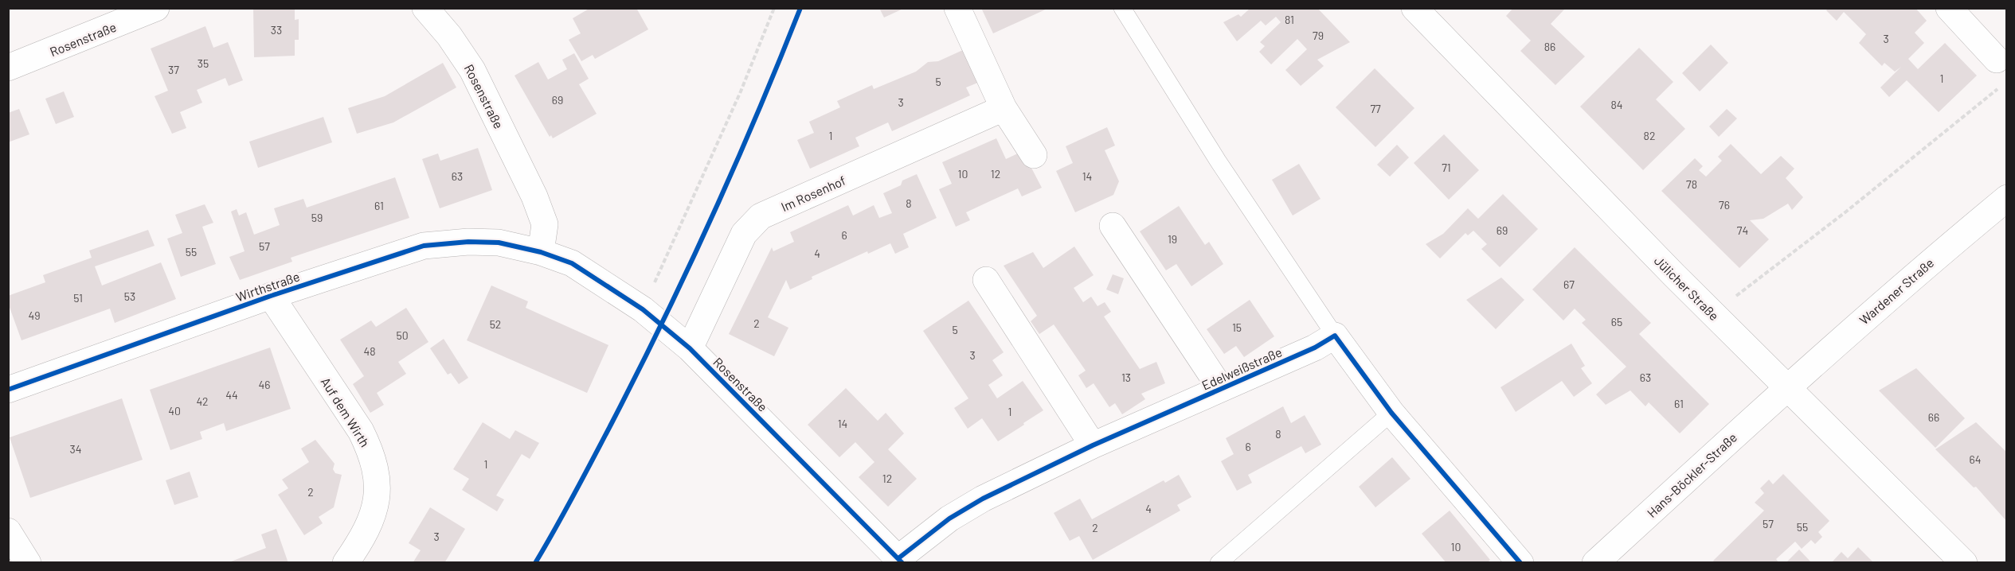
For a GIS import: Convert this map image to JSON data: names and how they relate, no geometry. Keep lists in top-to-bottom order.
{
  "streets": {
    "street": [
      "Rosenstraße",
      "Im Rosenhof",
      "Wirthstraße",
      "Jülicher Straße",
      "Wardener Straße",
      "Edelweißstraße",
      "Auf dem Wirth",
      "Hans-Böckler-Straße"
    ]
  },
  "crossings": [
    ["Rosenstraße", "Im Rosenhof"],
    ["Rosenstraße", "Wirthstraße"],
    ["Rosenstraße", "Edelweißstraße"],
    ["Wirthstraße", "Auf dem Wirth"],
    ["Jülicher Straße", "Wardener Straße"],
    ["Jülicher Straße", "Hans-Böckler-Straße"],
    ["Wardener Straße", "Hans-Böckler-Straße"]
  ],
  "house_numbers": [
    "81",
    "33",
    "79",
    "3",
    "86",
    "35",
    "37",
    "1",
    "5",
    "69",
    "3",
    "84",
    "77",
    "1",
    "82",
    "71",
    "10",
    "12",
    "63",
    "14",
    "78",
    "8",
    "76",
    "61",
    "59",
    "69",
    "74",
    "6",
    "19",
    "57",
    "55",
    "4",
    "67",
    "53",
    "51",
    "49",
    "65",
    "2",
    "52",
    "15",
    "5",
    "50",
    "48",
    "3",
    "13",
    "63",
    "46",
    "44",
    "42",
    "61",
    "40",
    "1",
    "66",
    "14",
    "8",
    "6",
    "34",
    "64",
    "1",
    "12",
    "2",
    "4",
    "57",
    "55",
    "2",
    "3",
    "10"
  ]
}
